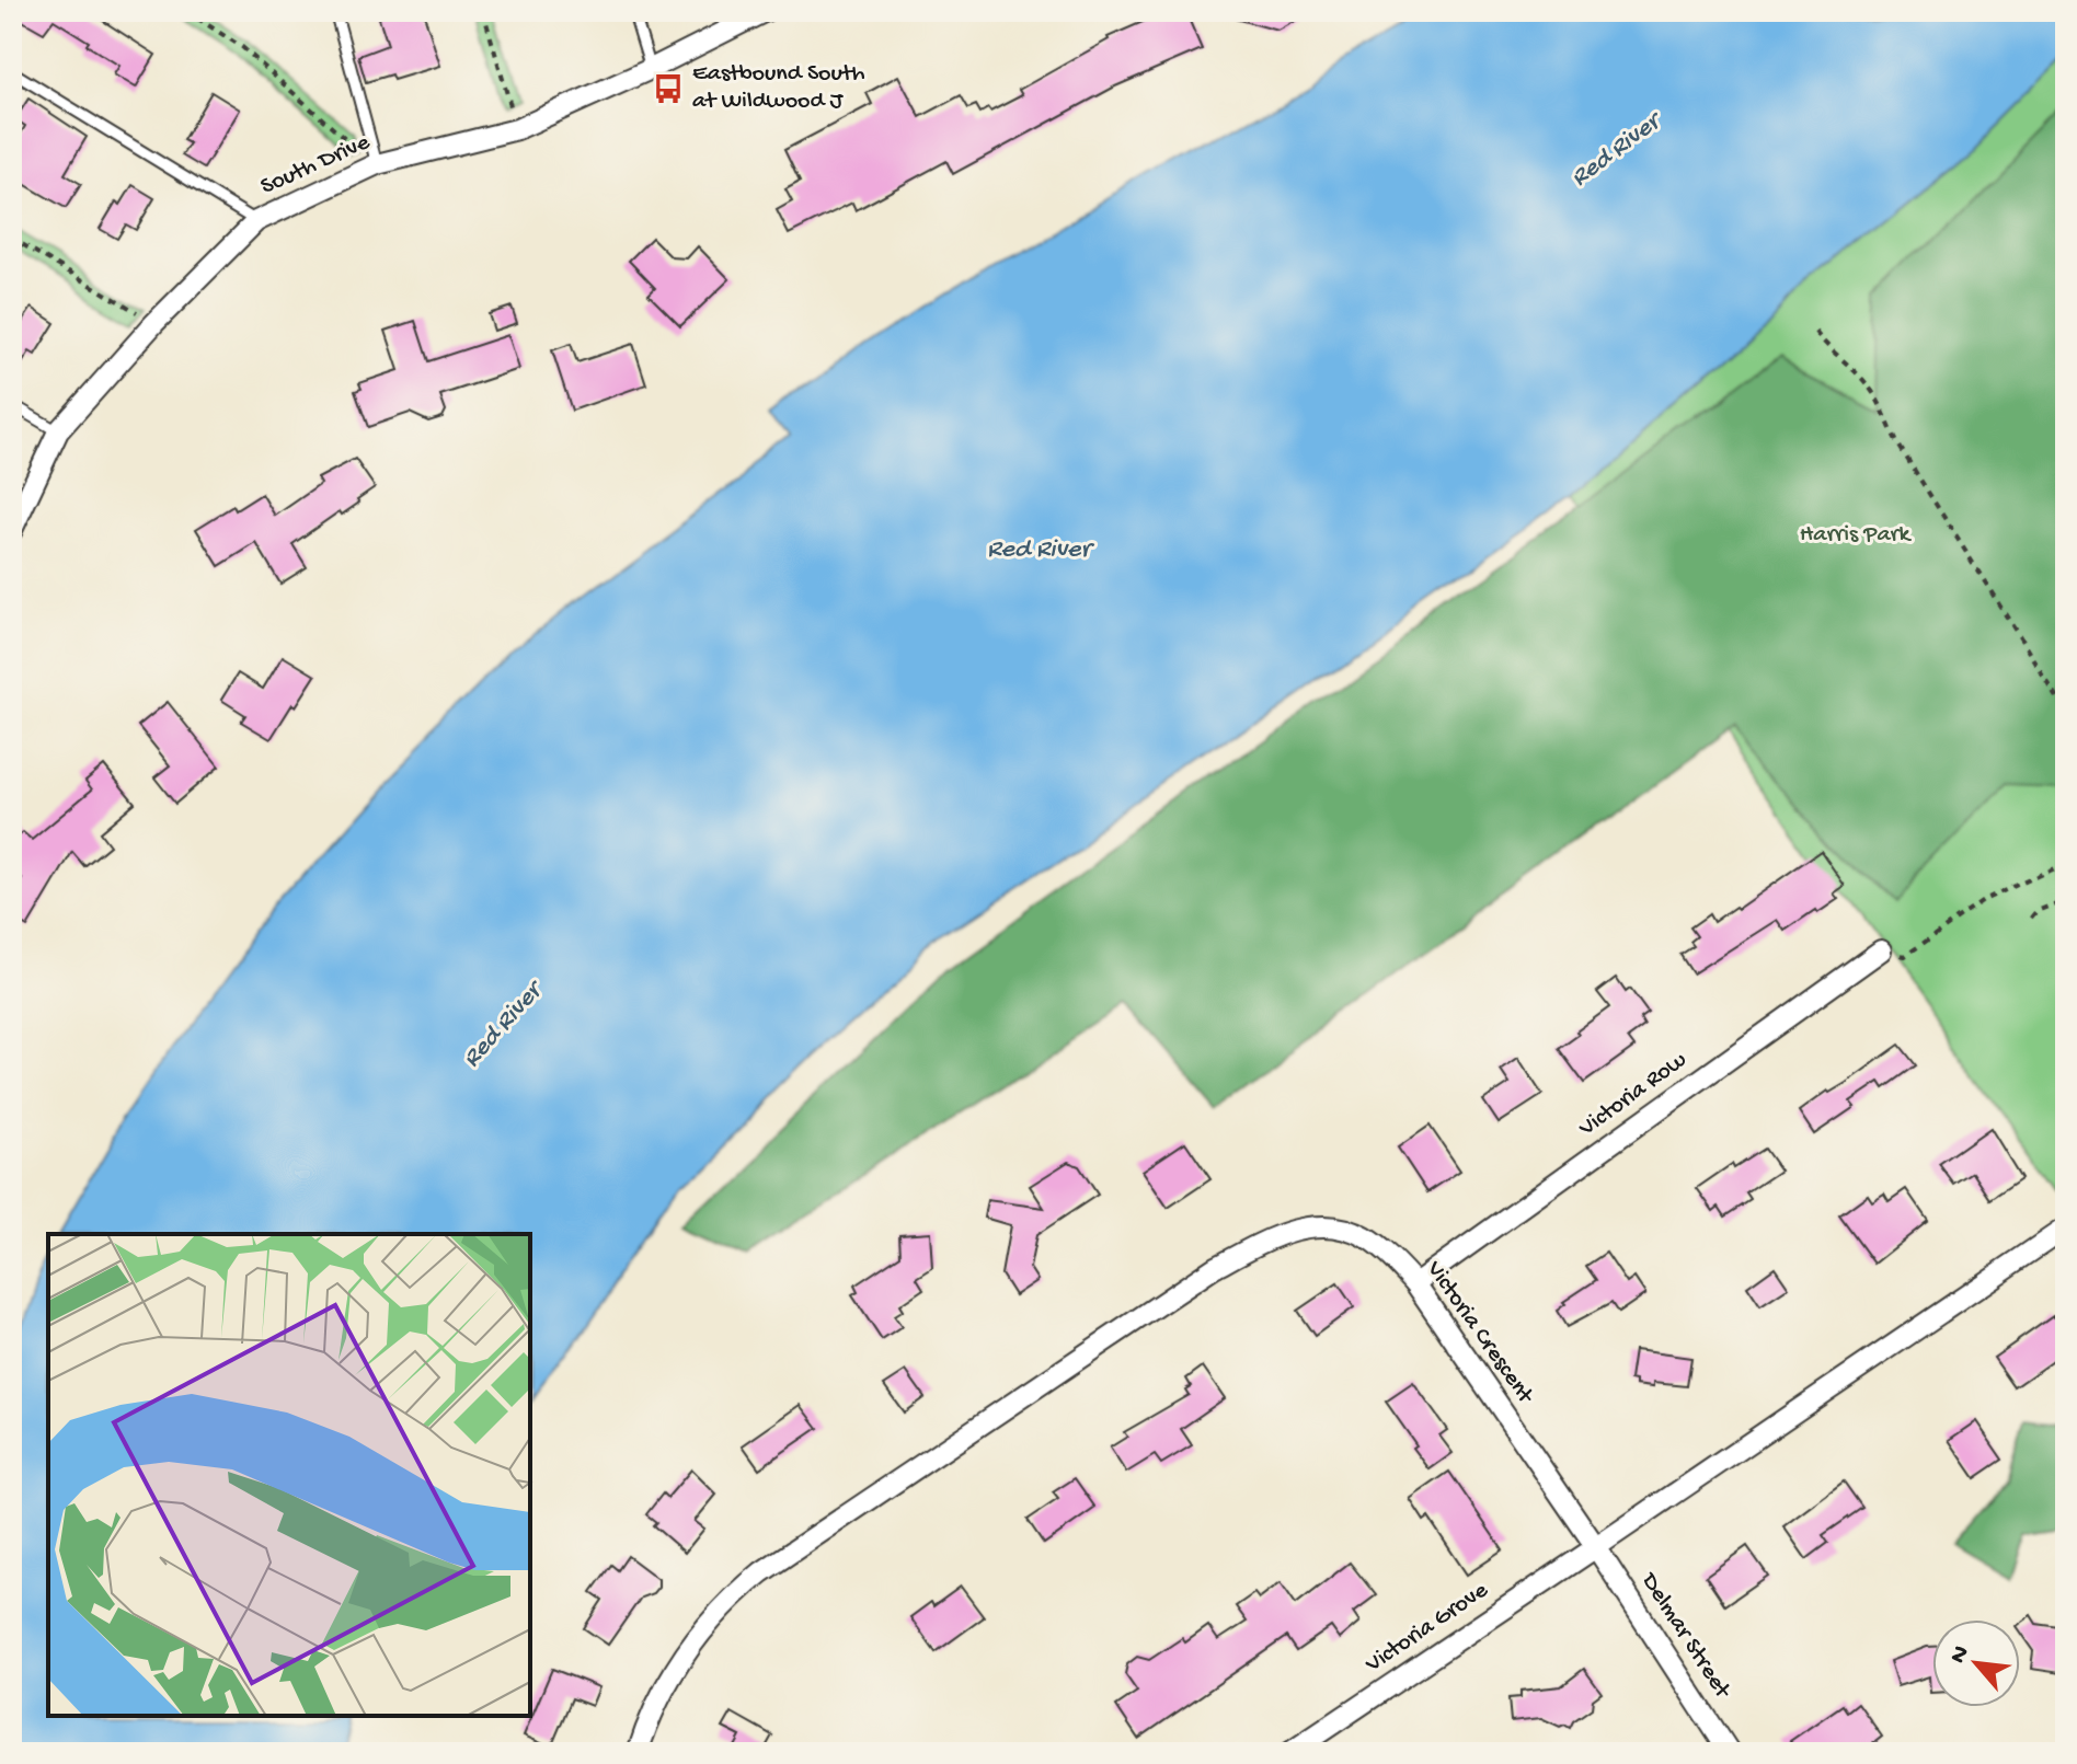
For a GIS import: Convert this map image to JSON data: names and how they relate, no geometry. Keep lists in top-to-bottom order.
{
  "streets": {
    "street": [
      "South Drive",
      "Victoria Row",
      "Victoria Crescent",
      "Victoria Grove",
      "Delmar Street"
    ]
  },
  "crossings": [
    ["Victoria Row", "Victoria Crescent"],
    ["Victoria Crescent", "Victoria Grove"],
    ["Victoria Crescent", "Delmar Street"],
    ["Victoria Grove", "Delmar Street"]
  ],
  "water": ["Red River"],
  "parks": ["Harris Park"],
  "places": {
    "bus stop": ["Eastbound South at Wildwood J"]
  },
  "north": "top left"
}
